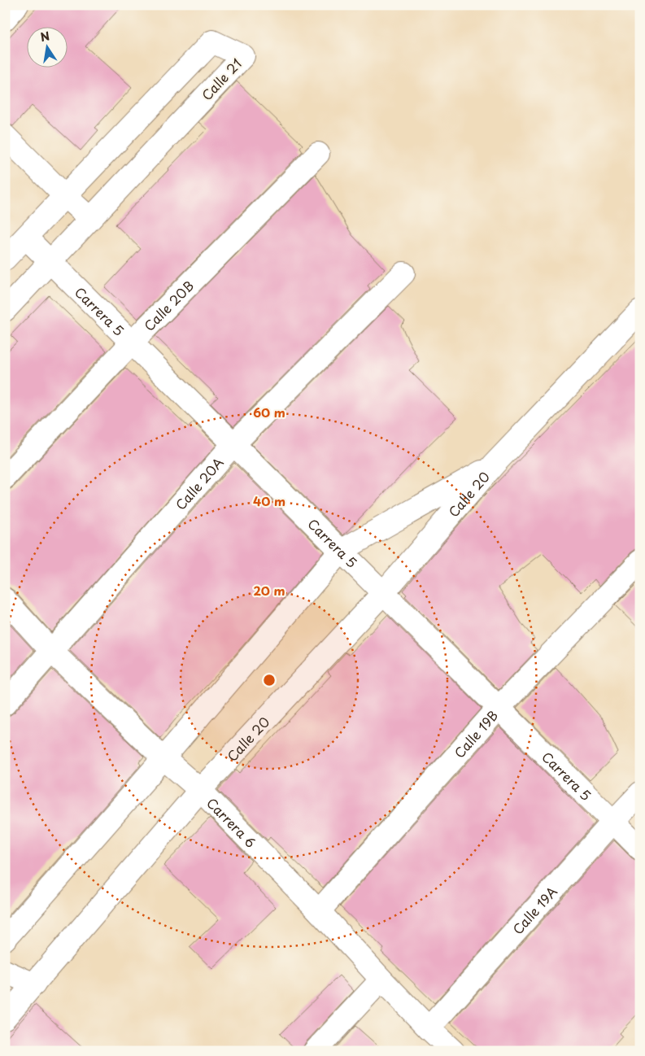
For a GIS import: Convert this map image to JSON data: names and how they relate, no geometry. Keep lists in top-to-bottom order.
{
  "streets": {
    "street": [
      "Calle 21",
      "Calle 20B",
      "Carrera 5",
      "Calle 20A",
      "Calle 20",
      "Calle 19B",
      "Carrera 6",
      "Calle 19A"
    ]
  },
  "crossings": [
    ["Calle 21", "Carrera 5"],
    ["Calle 20B", "Carrera 5"],
    ["Carrera 5", "Calle 20A"],
    ["Carrera 5", "Calle 20"],
    ["Carrera 5", "Calle 19B"],
    ["Carrera 5", "Calle 19A"],
    ["Calle 20A", "Carrera 6"],
    ["Calle 20", "Carrera 6"],
    ["Calle 19B", "Carrera 6"],
    ["Carrera 6", "Calle 19A"]
  ],
  "north": "top",
  "rings": ["60 m", "40 m", "20 m"]
}
